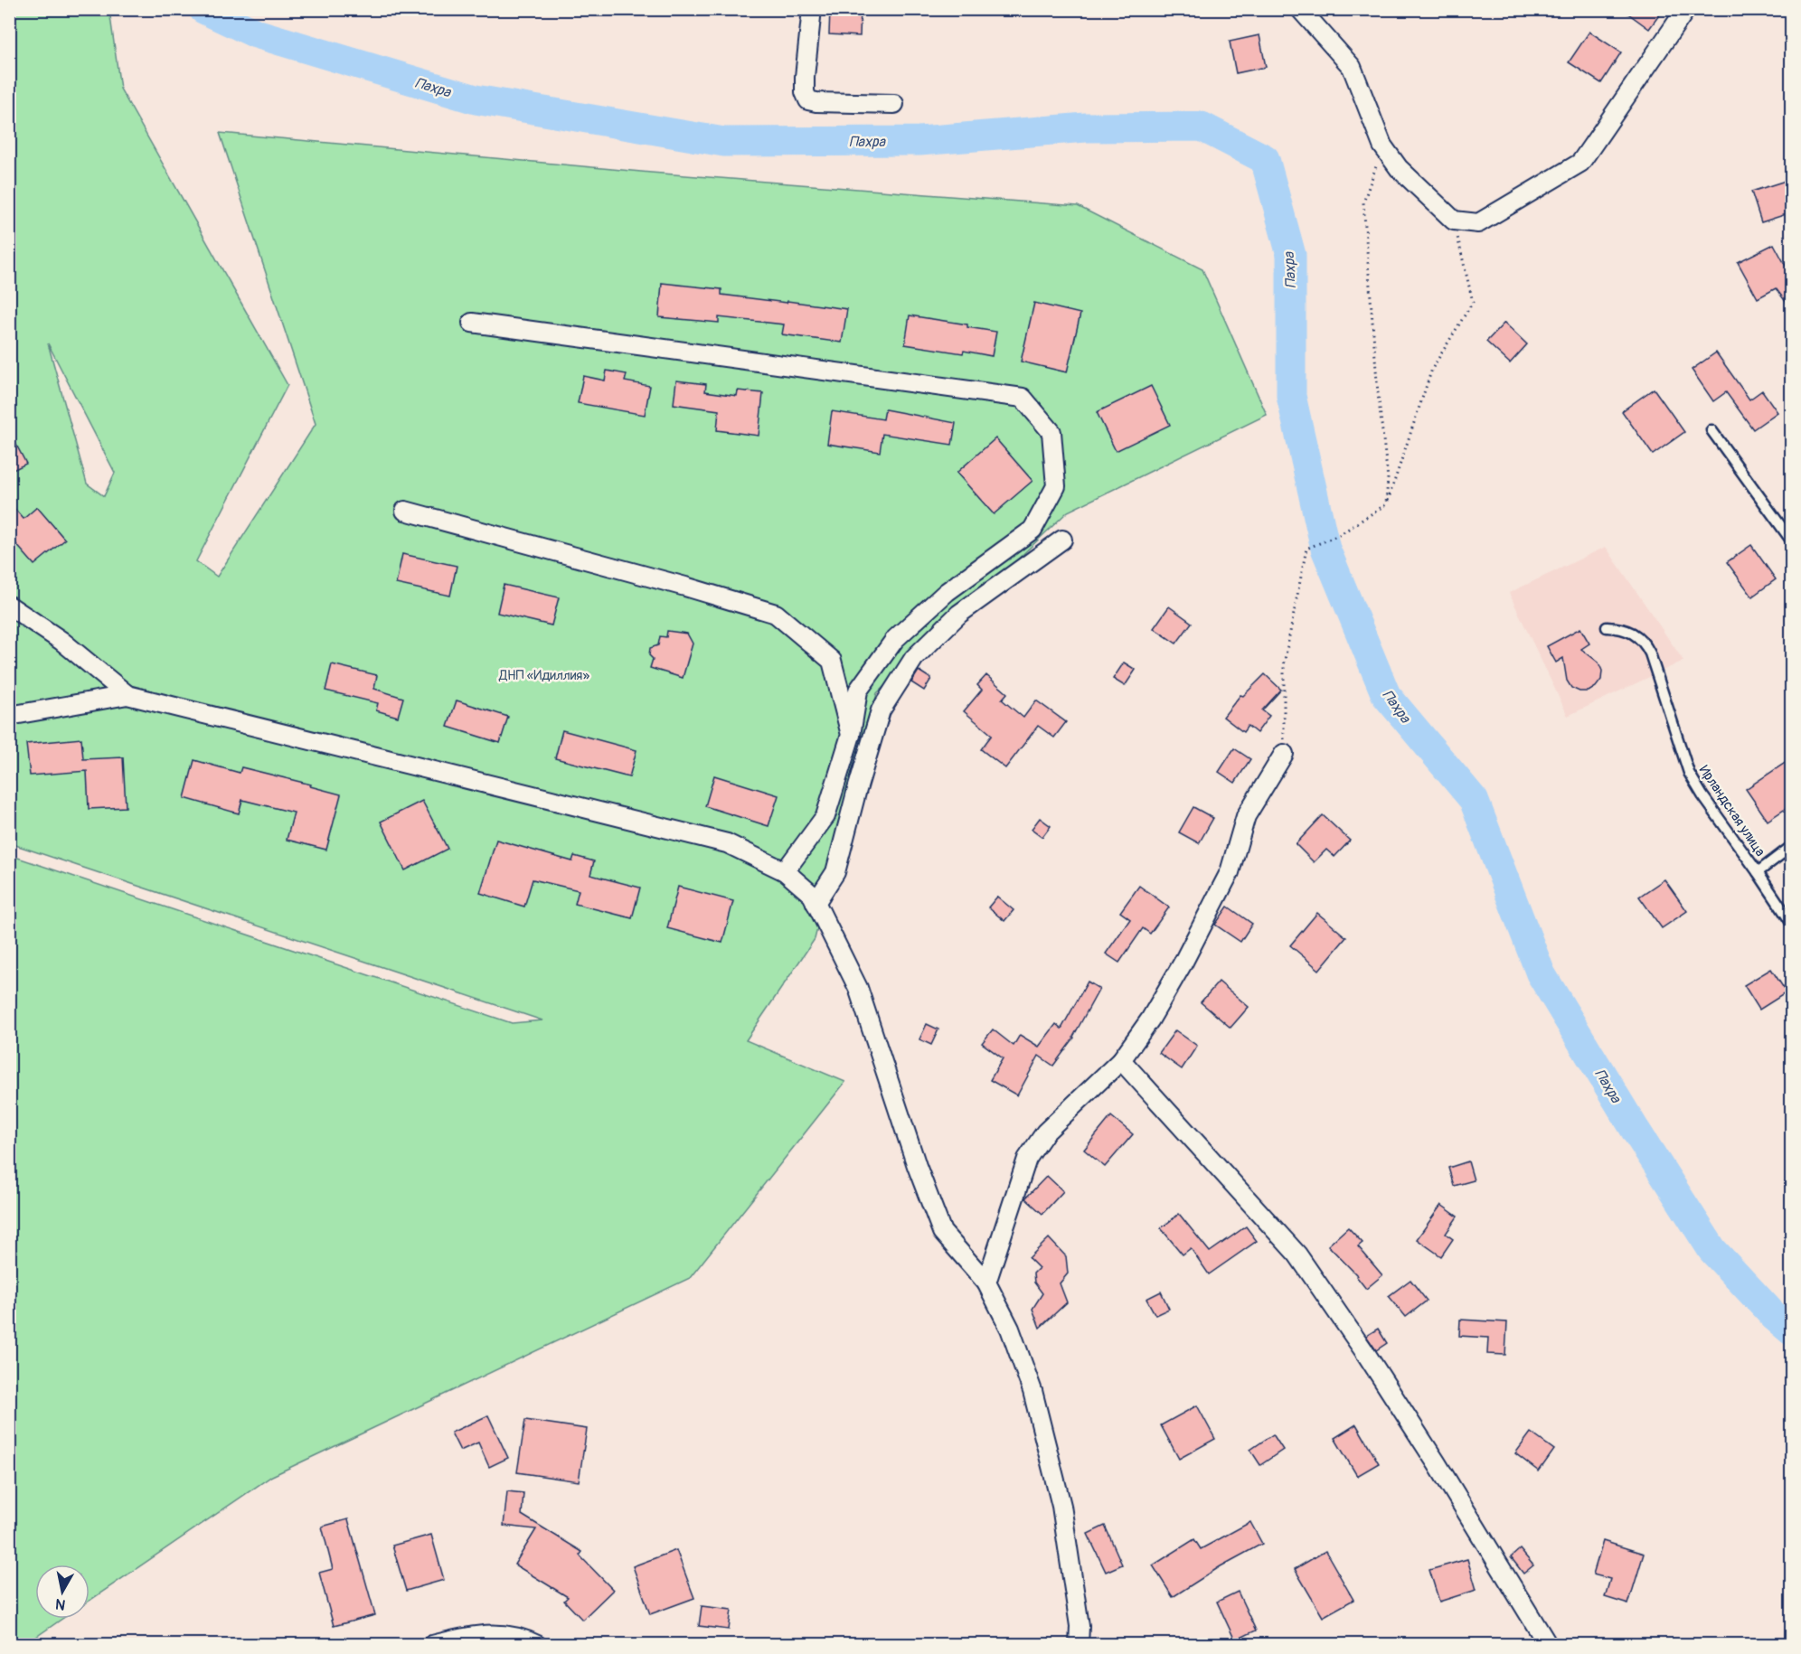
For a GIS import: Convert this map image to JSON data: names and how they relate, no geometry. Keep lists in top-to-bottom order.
{
  "streets": {
    "lane": ["Ирландская улица"]
  },
  "water": ["Пахра"],
  "parks": ["ДНП «Идиллия»"],
  "north": "bottom"
}
